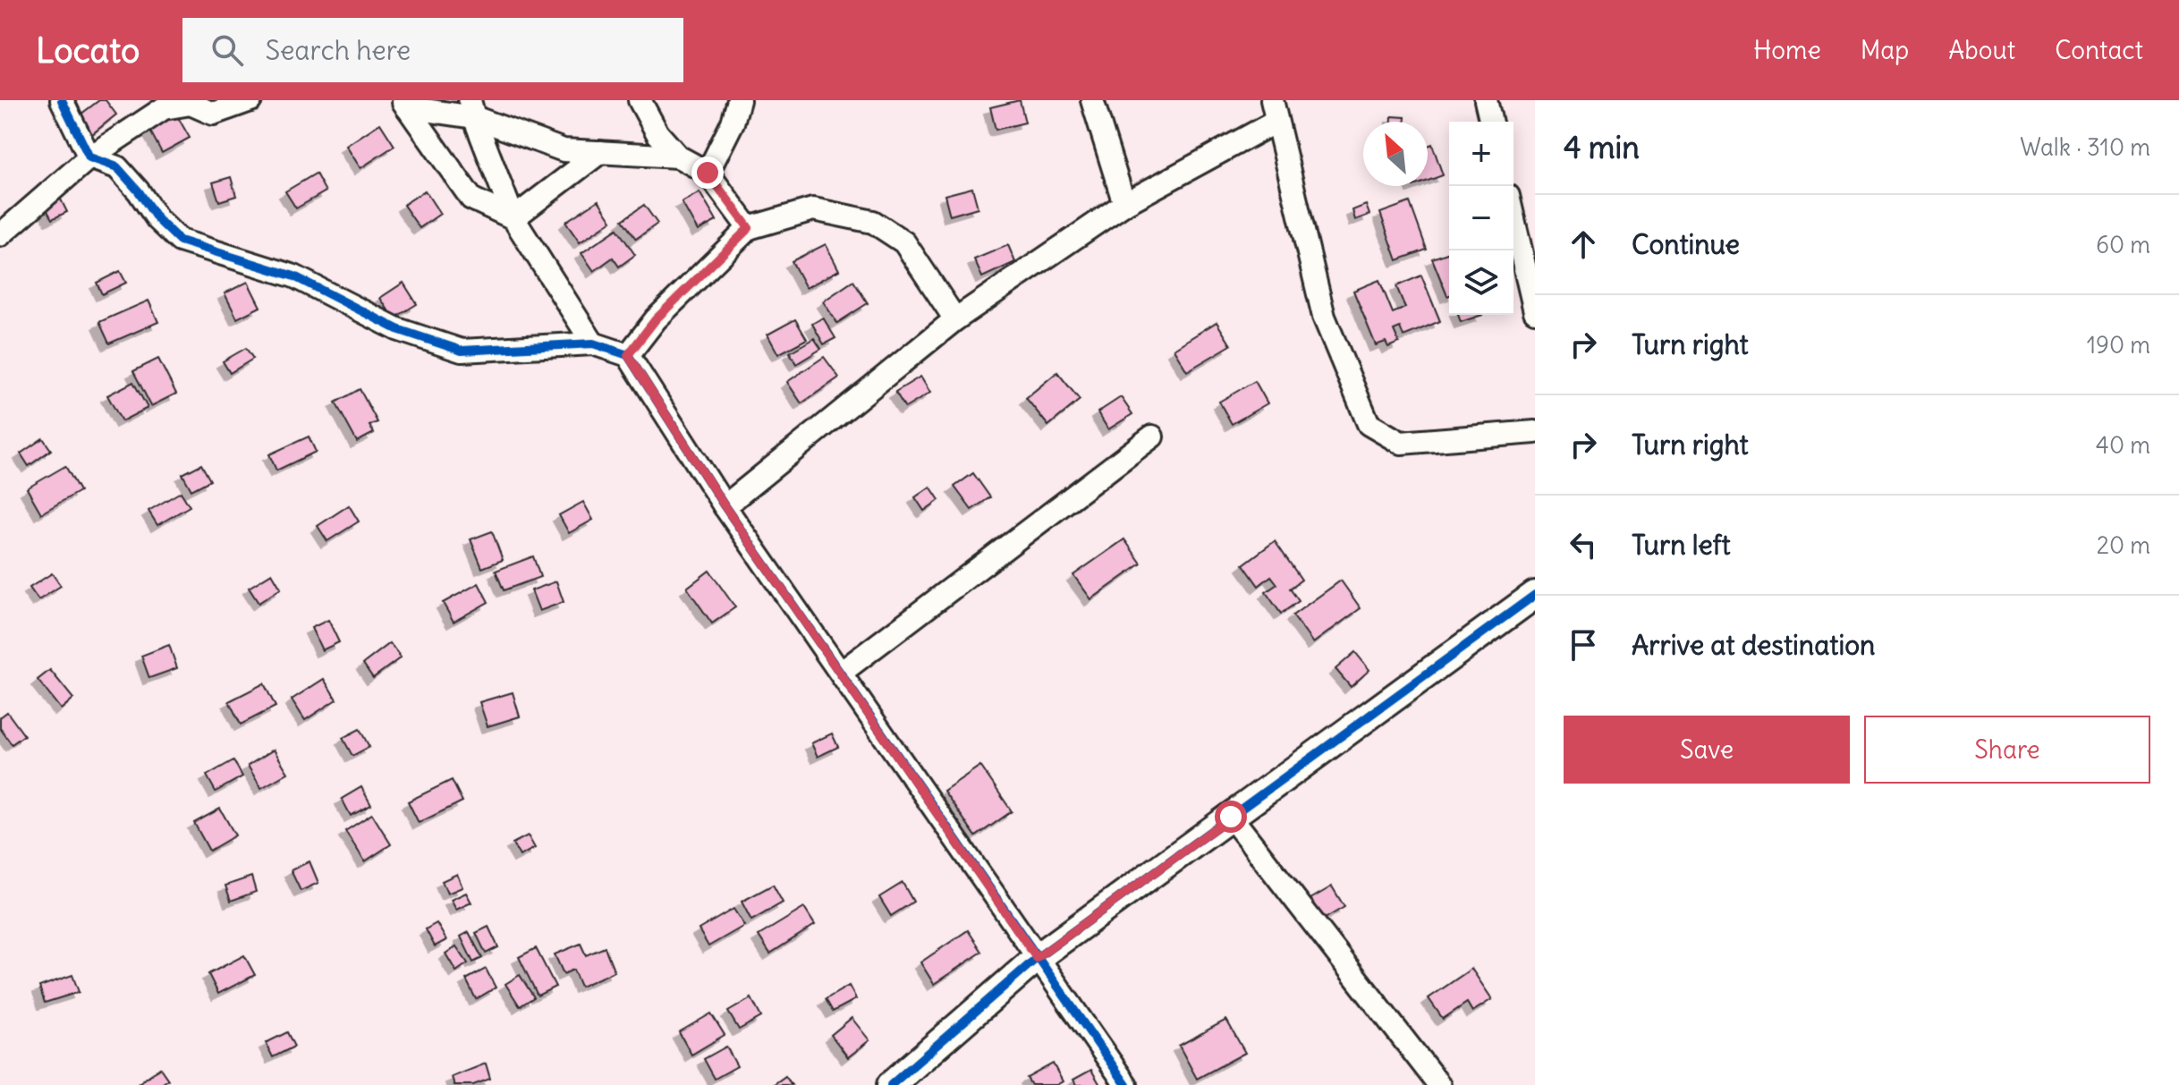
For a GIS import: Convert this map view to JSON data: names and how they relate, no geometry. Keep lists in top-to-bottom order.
{
  "north": "top left",
  "page": {
    "header": "Locato",
    "search": "Search here",
    "nav": [
      "Home",
      "Map",
      "About",
      "Contact"
    ],
    "heading": ["4 min", "Walk · 310 m"],
    "map_buttons": ["+", "−"],
    "list": [
      ["Continue", "60 m"],
      ["Turn right", "190 m"],
      ["Turn right", "40 m"],
      ["Turn left", "20 m"],
      "Arrive at destination"
    ],
    "buttons": ["Save", "Share"]
  }
}
